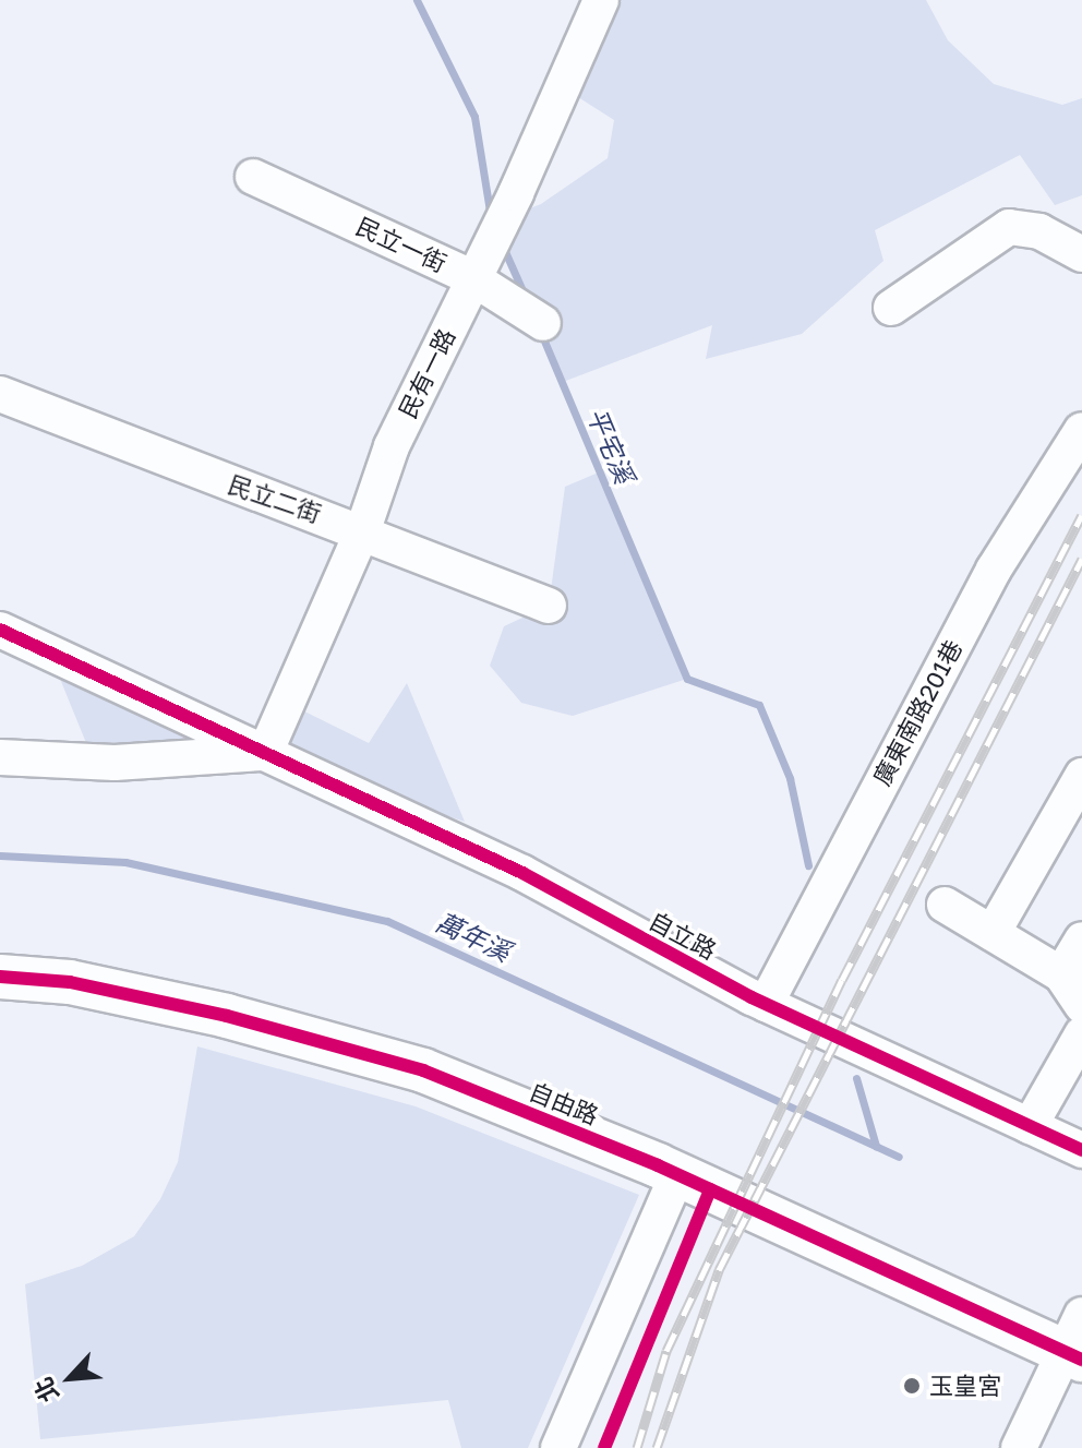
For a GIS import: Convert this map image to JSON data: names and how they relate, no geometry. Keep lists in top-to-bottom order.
{
  "streets": {
    "main road": ["自由路"],
    "street": [
      "民立一街",
      "民有一路",
      "民立二街",
      "廣東南路201巷",
      "自立路"
    ]
  },
  "crossings": [
    ["民立一街", "民有一路"],
    ["民有一路", "民立二街"],
    ["民有一路", "自立路"],
    ["廣東南路201巷", "自立路"]
  ],
  "water": ["平宅溪", "萬年溪"],
  "places": ["玉皇宮"],
  "north": "bottom left"
}
